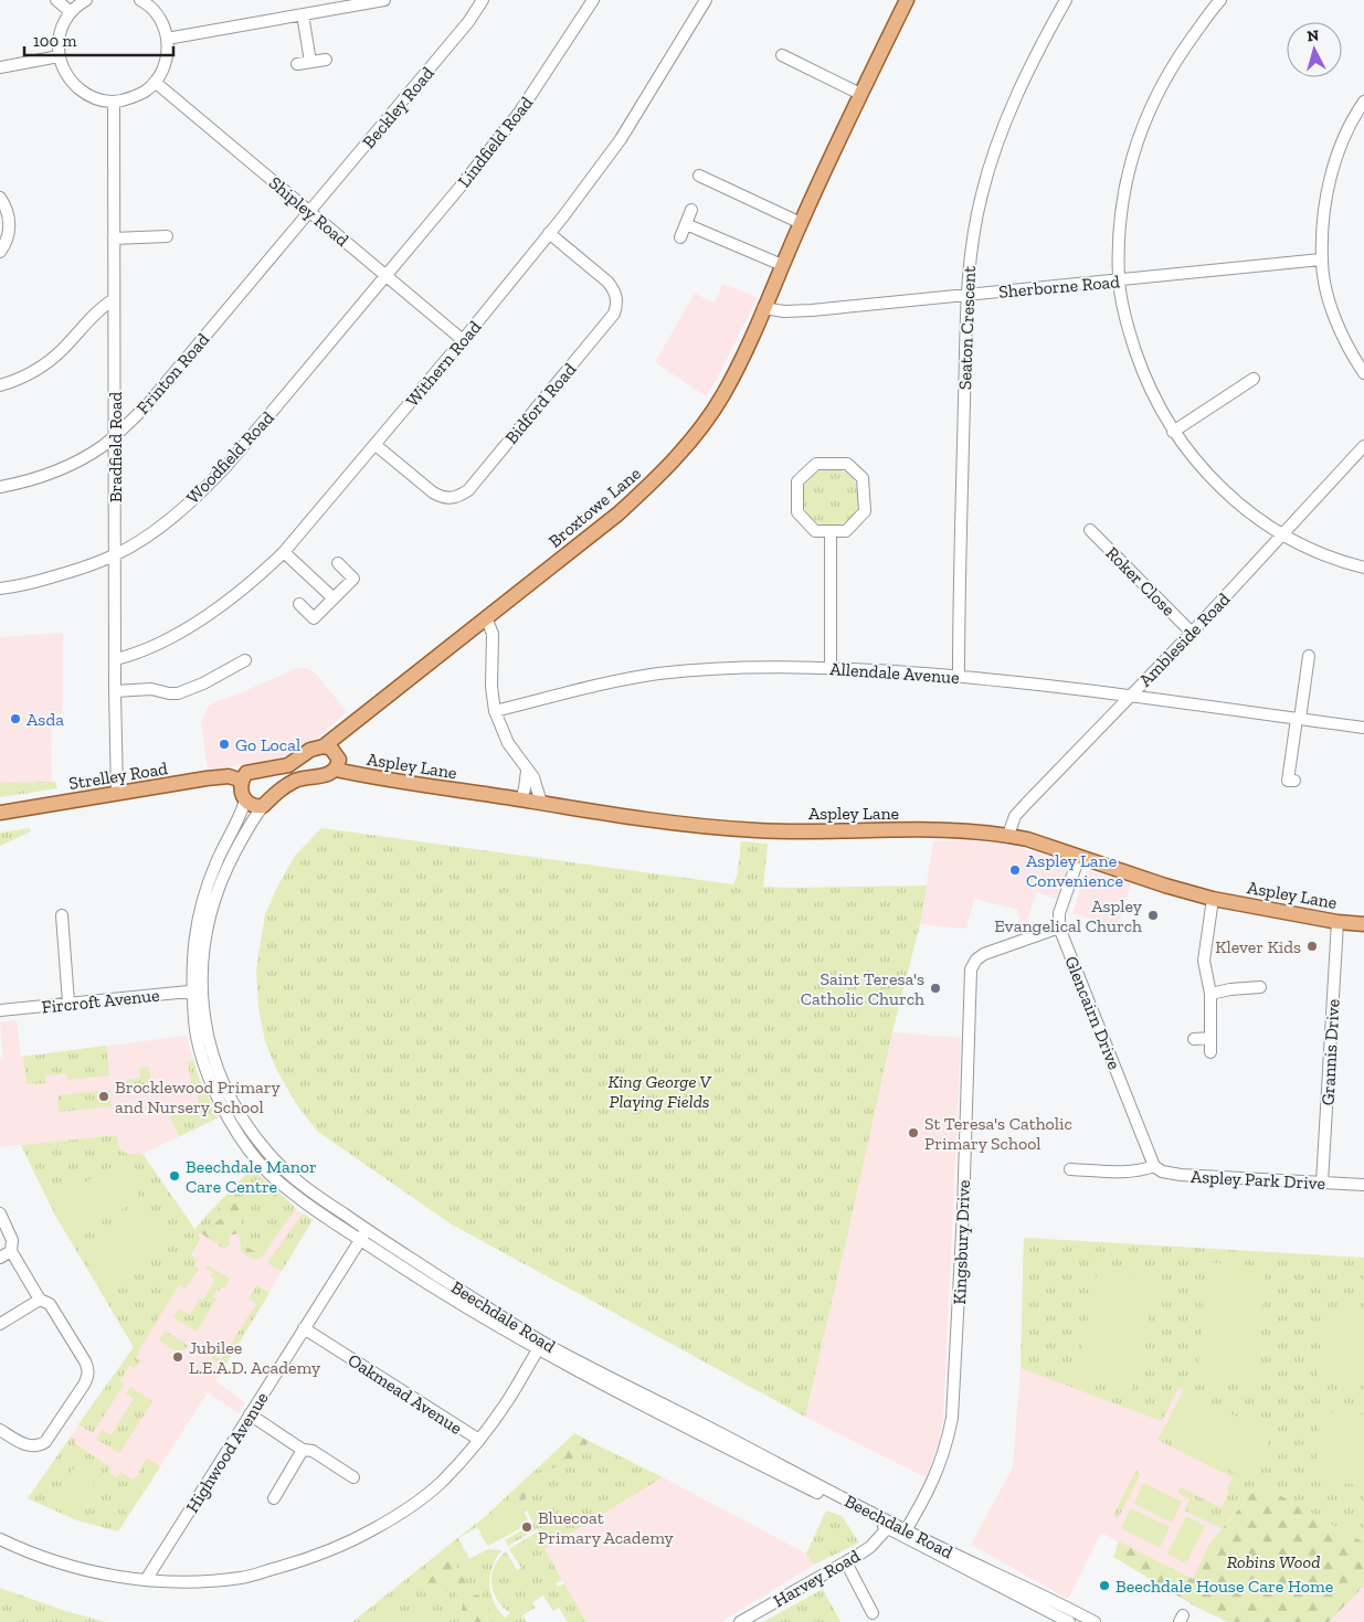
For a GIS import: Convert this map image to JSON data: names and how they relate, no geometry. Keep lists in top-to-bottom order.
{
  "streets": {
    "main road": ["Broxtowe Lane", "Aspley Lane", "Strelley Road"],
    "street": [
      "Beckley Road",
      "Lindfield Road",
      "Shipley Road",
      "Sherborne Road",
      "Seaton Crescent",
      "Withern Road",
      "Frinton Road",
      "Bidford Road",
      "Bradfield Road",
      "Woodfield Road",
      "Roker Close",
      "Ambleside Road",
      "Allendale Avenue",
      "Fircroft Avenue",
      "Glencairn Drive",
      "Grannis Drive",
      "Aspley Park Drive",
      "Kingsbury Drive",
      "Beechdale Road",
      "Oakmead Avenue",
      "Highwood Avenue",
      "Harvey Road"
    ]
  },
  "crossings": [
    ["Beckley Road", "Shipley Road"],
    ["Beckley Road", "Frinton Road"],
    ["Lindfield Road", "Shipley Road"],
    ["Lindfield Road", "Woodfield Road"],
    ["Shipley Road", "Withern Road"],
    ["Shipley Road", "Frinton Road"],
    ["Shipley Road", "Woodfield Road"],
    ["Sherborne Road", "Seaton Crescent"],
    ["Sherborne Road", "Broxtowe Lane"],
    ["Seaton Crescent", "Allendale Avenue"],
    ["Withern Road", "Bidford Road"],
    ["Withern Road", "Bradfield Road"],
    ["Frinton Road", "Bradfield Road"],
    ["Bradfield Road", "Woodfield Road"],
    ["Bradfield Road", "Strelley Road"],
    ["Broxtowe Lane", "Strelley Road"],
    ["Roker Close", "Ambleside Road"],
    ["Ambleside Road", "Allendale Avenue"],
    ["Ambleside Road", "Aspley Lane"],
    ["Aspley Lane", "Grannis Drive"],
    ["Fircroft Avenue", "Beechdale Road"],
    ["Glencairn Drive", "Aspley Park Drive"],
    ["Glencairn Drive", "Kingsbury Drive"],
    ["Grannis Drive", "Aspley Park Drive"],
    ["Kingsbury Drive", "Beechdale Road"],
    ["Beechdale Road", "Highwood Avenue"],
    ["Beechdale Road", "Harvey Road"],
    ["Oakmead Avenue", "Highwood Avenue"]
  ],
  "parks": ["King George V Playing Fields", "Robins Wood"],
  "places": [
    "Asda",
    "Go Local",
    "Aspley Lane Convenience",
    "Aspley Evangelical Church",
    "Klever Kids",
    "Saint Teresa's Catholic Church",
    "Brocklewood Primary and Nursery School",
    "St Teresa's Catholic Primary School",
    "Beechdale Manor Care Centre",
    "Jubilee L.E.A.D. Academy",
    "Bluecoat Primary Academy",
    "Beechdale House Care Home"
  ],
  "scale_bar": "100 m",
  "north": "top"
}
